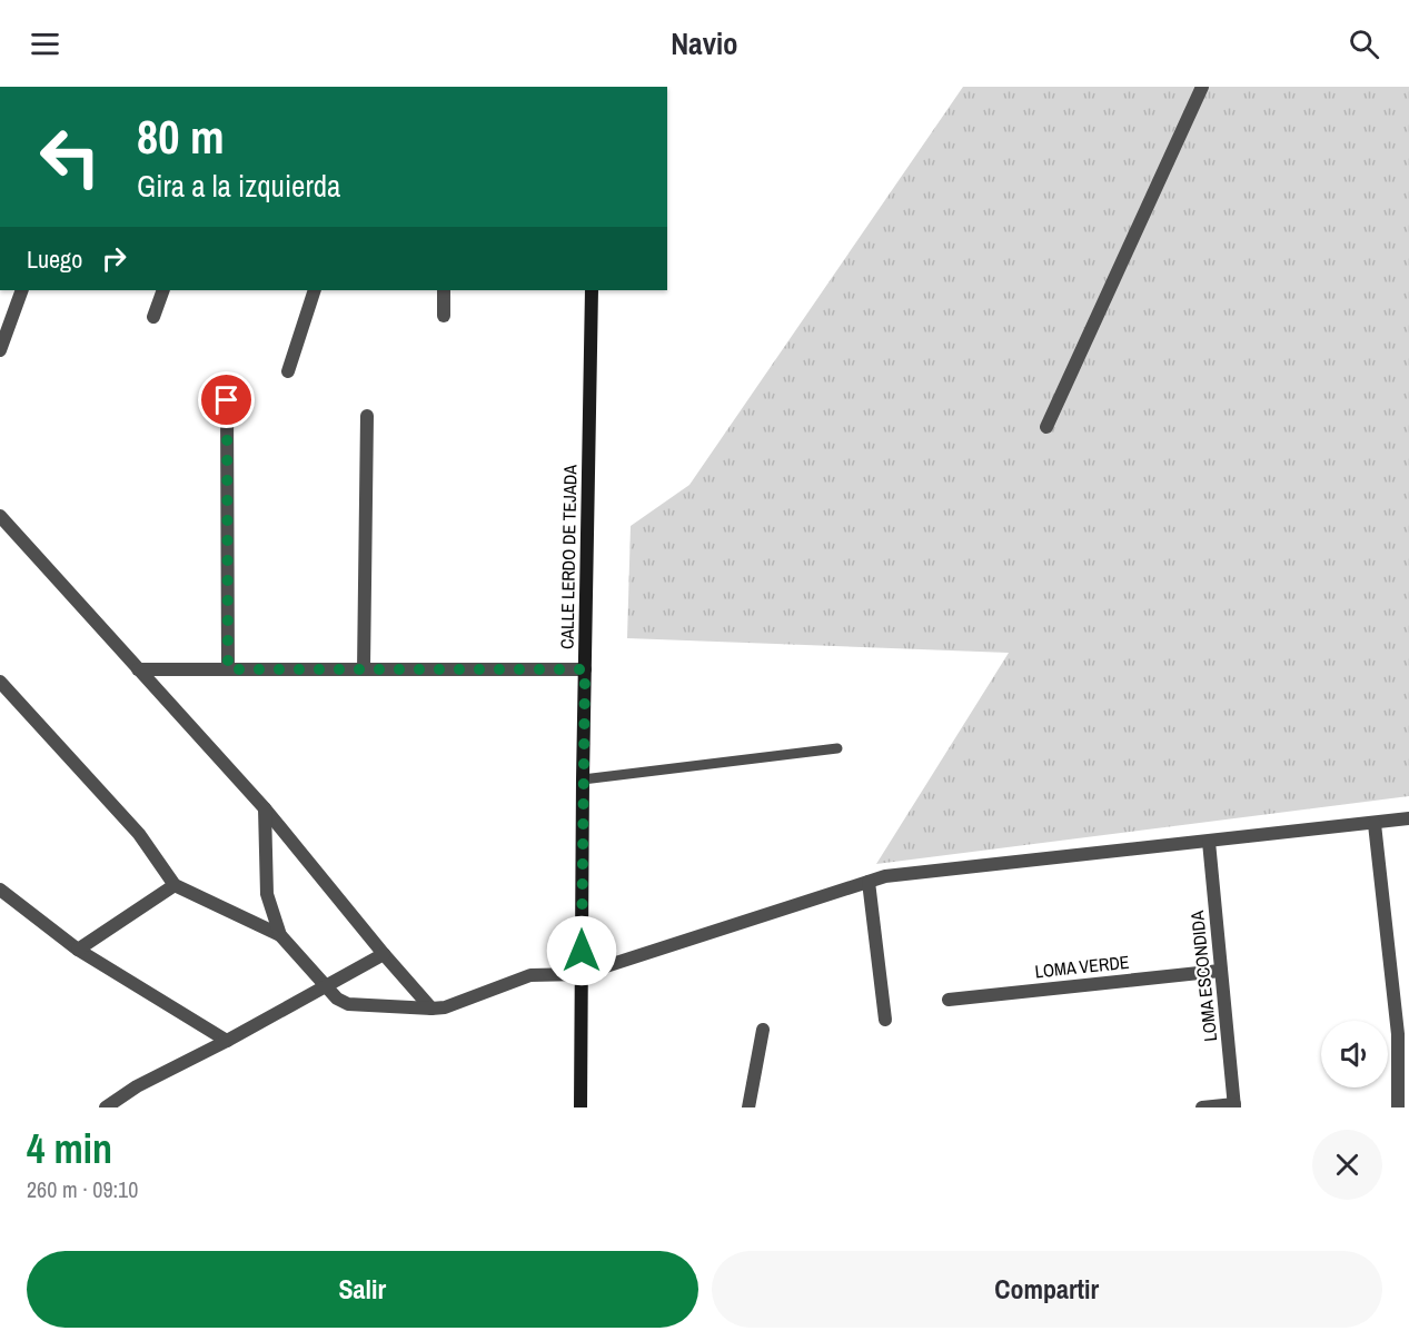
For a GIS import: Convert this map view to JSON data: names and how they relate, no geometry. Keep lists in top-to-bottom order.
{
  "streets": {
    "main road": ["CALLE LERDO DE TEJADA"],
    "street": ["LOMA VERDE", "LOMA ESCONDIDA"]
  },
  "crossings": [
    ["LOMA VERDE", "LOMA ESCONDIDA"]
  ],
  "page": {
    "header": "Navio",
    "turn": ["80 m", "Gira a la izquierda"],
    "then": "Luego",
    "heading": ["4 min", "260 m · 09:10"],
    "buttons": ["Salir", "Compartir"]
  }
}
